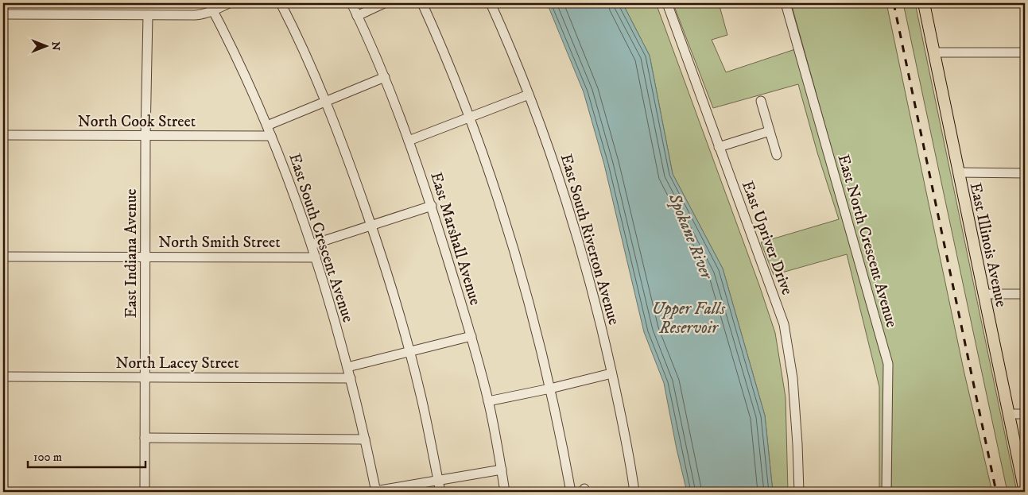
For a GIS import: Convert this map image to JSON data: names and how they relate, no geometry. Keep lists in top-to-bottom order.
{
  "streets": {
    "main road": ["East Illinois Avenue"],
    "street": [
      "North Cook Street",
      "East South Crescent Avenue",
      "East Upriver Drive",
      "East Marshall Avenue",
      "East South Riverton Avenue",
      "East North Crescent Avenue",
      "North Smith Street",
      "East Indiana Avenue",
      "North Lacey Street"
    ]
  },
  "crossings": [
    ["North Cook Street", "East South Crescent Avenue"],
    ["North Cook Street", "East Indiana Avenue"],
    ["East South Crescent Avenue", "North Smith Street"],
    ["East South Crescent Avenue", "North Lacey Street"],
    ["North Smith Street", "East Indiana Avenue"],
    ["East Indiana Avenue", "North Lacey Street"]
  ],
  "water": ["Spokane River", "Upper Falls Reservoir"],
  "scale_bar": "100 m",
  "north": "right"
}
